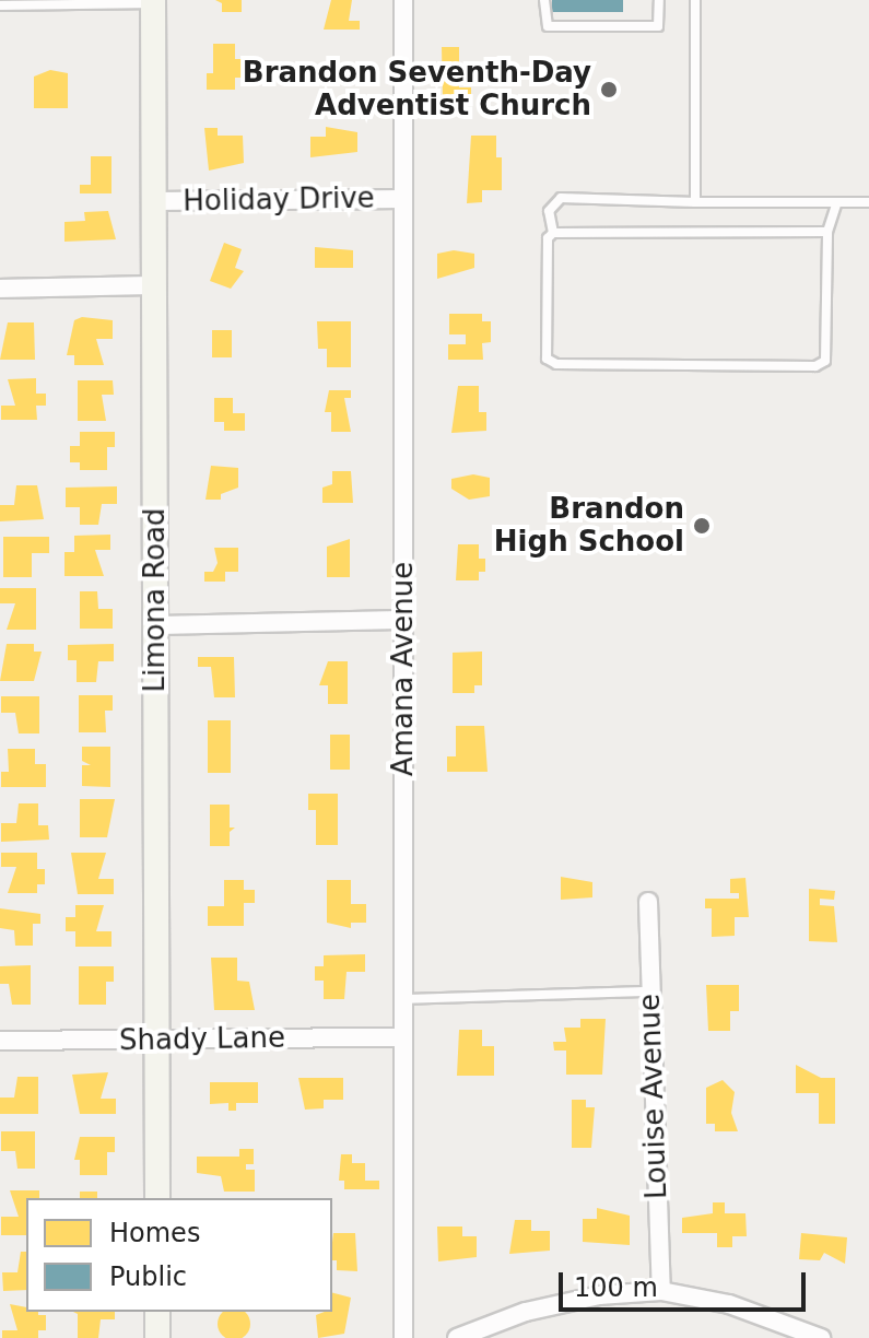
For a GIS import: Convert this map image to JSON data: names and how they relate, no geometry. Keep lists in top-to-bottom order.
{
  "streets": {
    "street": [
      "Holiday Drive",
      "Limona Road",
      "Amana Avenue",
      "Shady Lane",
      "Louise Avenue"
    ]
  },
  "crossings": [
    ["Holiday Drive", "Limona Road"],
    ["Holiday Drive", "Amana Avenue"],
    ["Limona Road", "Shady Lane"],
    ["Amana Avenue", "Shady Lane"]
  ],
  "places": ["Brandon Seventh-Day Adventist Church", "Brandon High School"],
  "legend": ["Homes", "Public"],
  "scale_bar": "100 m"
}
